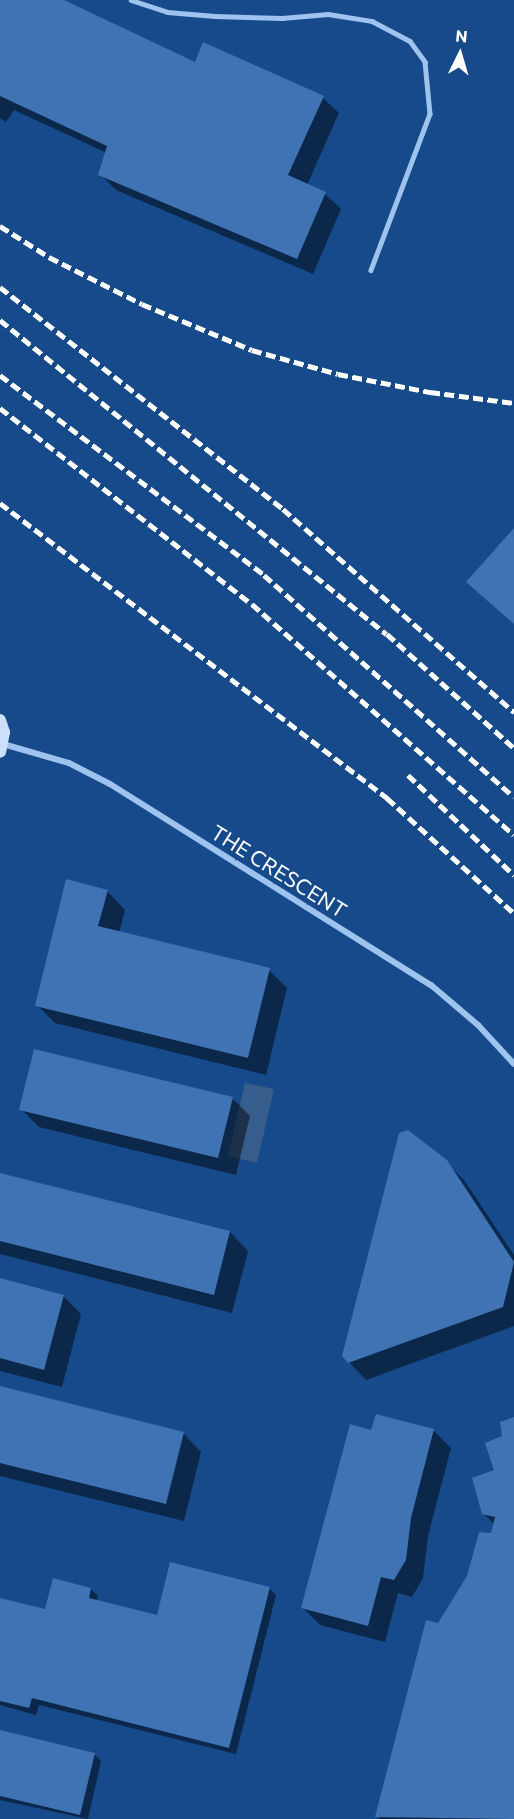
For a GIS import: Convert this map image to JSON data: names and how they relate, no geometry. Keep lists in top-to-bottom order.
{
  "streets": {
    "street": ["THE CRESCENT"]
  },
  "north": "top"
}
